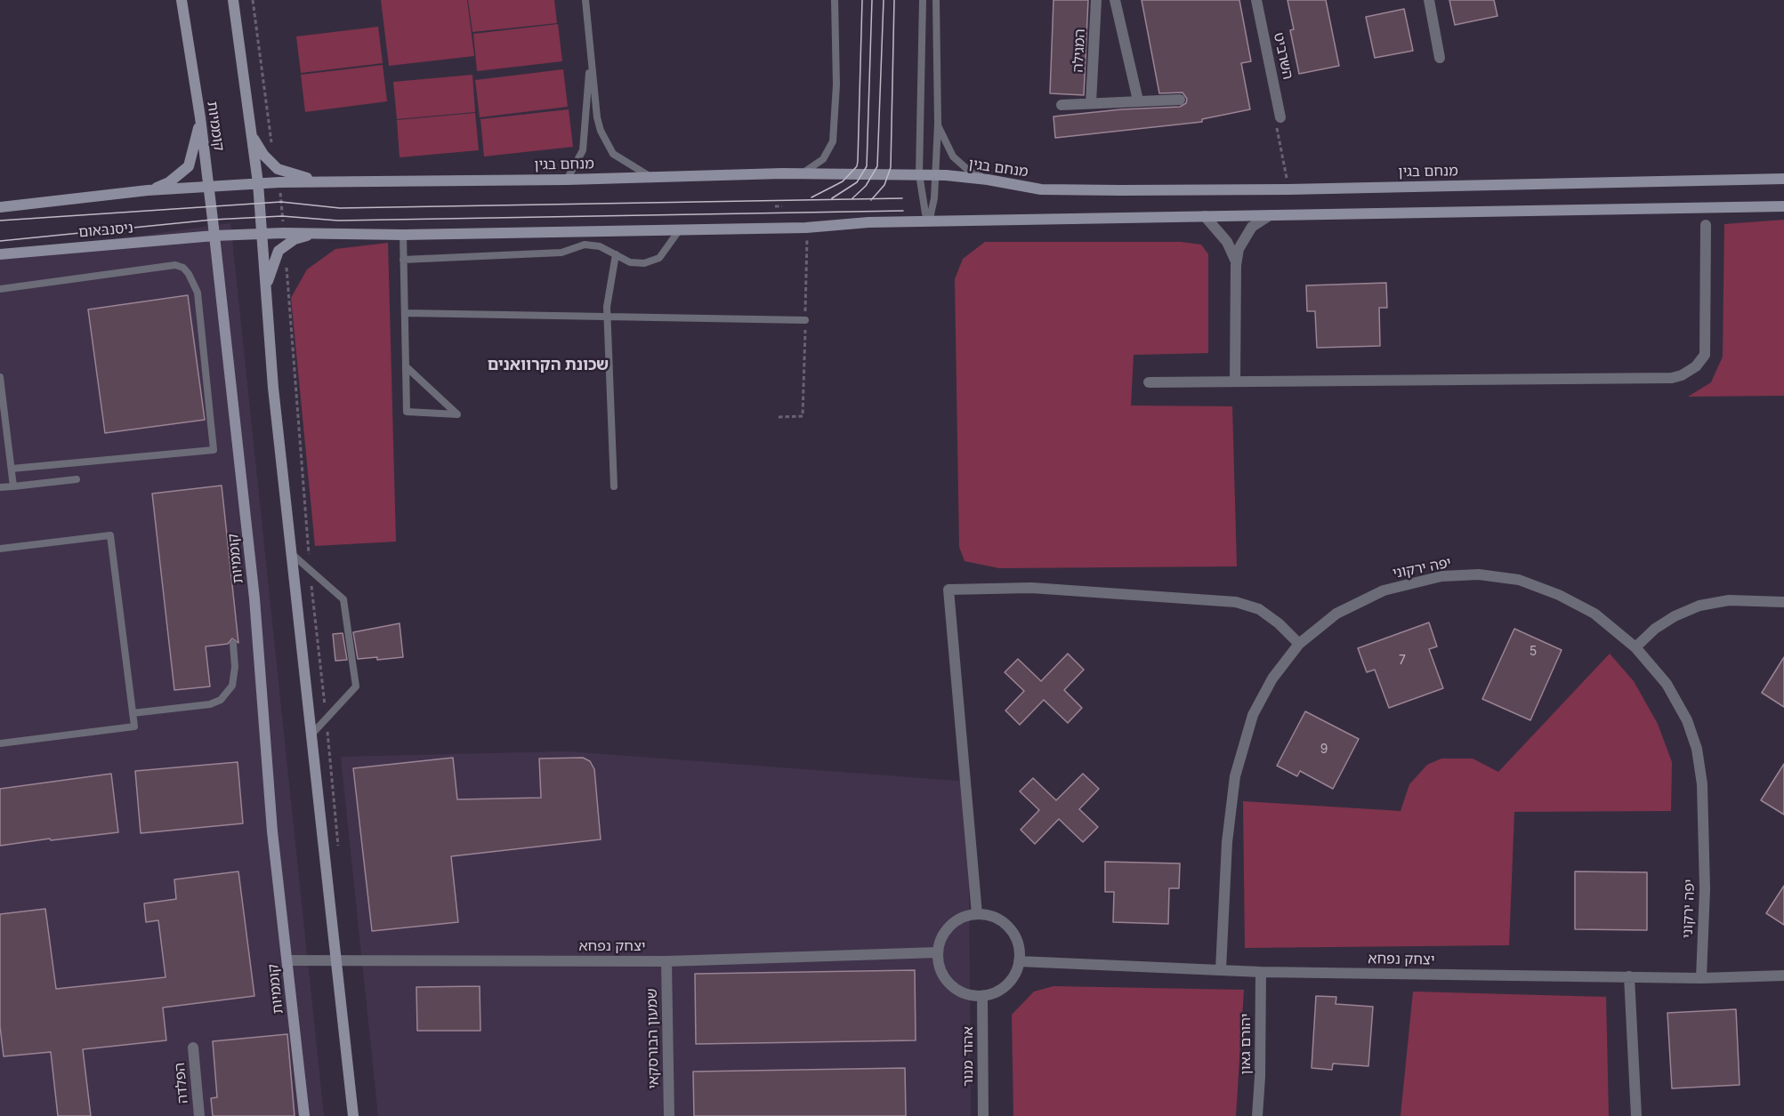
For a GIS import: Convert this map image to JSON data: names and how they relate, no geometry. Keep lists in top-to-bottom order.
{
  "streets": {
    "street": [
      "המגילה",
      "השרביט",
      "קוממיות",
      "מנחם בגין",
      "ניסנבאום",
      "יפה ירקוני",
      "יצחק נפחא",
      "שמעון הבורסקאי",
      "יהורם גאון",
      "אהוד מנור",
      "הפלדה"
    ]
  },
  "crossings": [
    ["קוממיות", "מנחם בגין"],
    ["קוממיות", "ניסנבאום"],
    ["קוממיות", "יצחק נפחא"],
    ["יפה ירקוני", "יצחק נפחא"],
    ["יצחק נפחא", "שמעון הבורסקאי"],
    ["יצחק נפחא", "יהורם גאון"],
    ["יצחק נפחא", "אהוד מנור"]
  ],
  "districts": ["שכונת הקרוואנים"],
  "house_numbers": ["5", "7", "9"]
}
